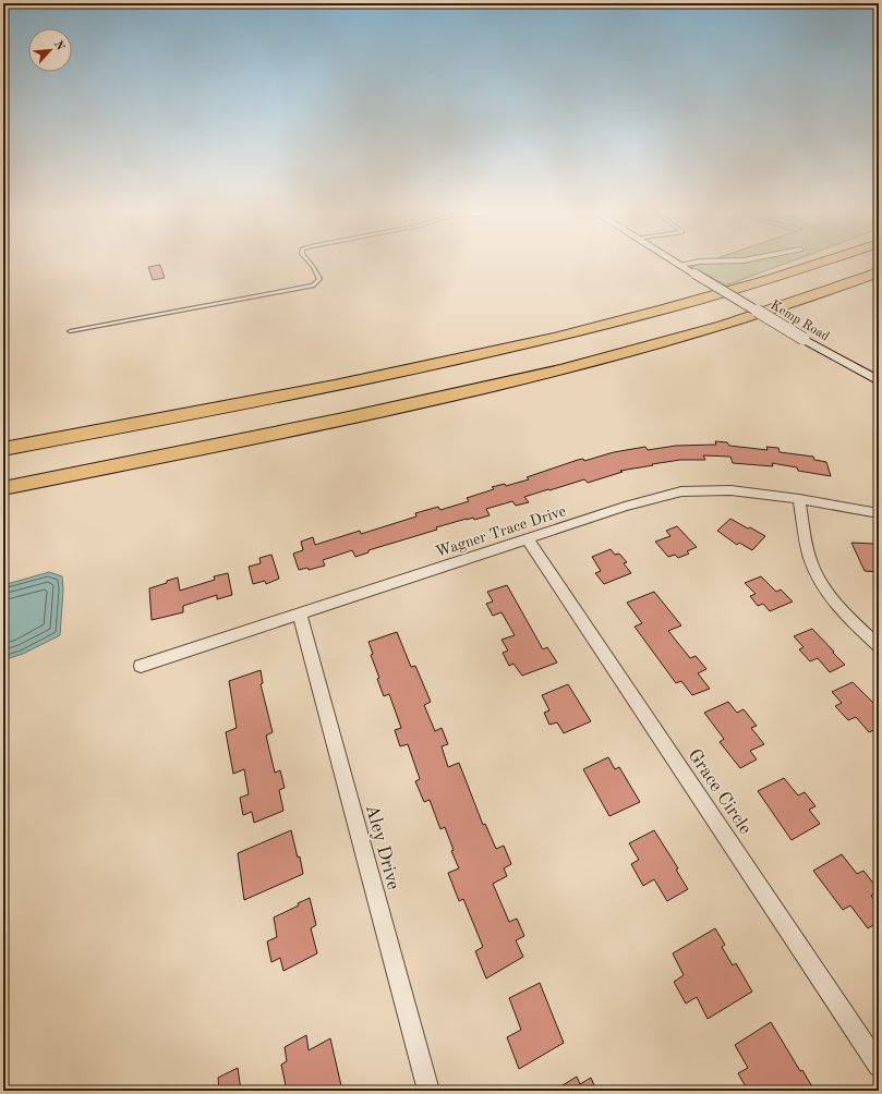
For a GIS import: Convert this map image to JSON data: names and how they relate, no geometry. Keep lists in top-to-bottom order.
{
  "streets": {
    "main road": ["Kemp Road"],
    "street": ["Wagner Trace Drive", "Grace Circle", "Aley Drive"]
  },
  "crossings": [
    ["Wagner Trace Drive", "Grace Circle"],
    ["Wagner Trace Drive", "Aley Drive"]
  ],
  "north": "top right"
}
